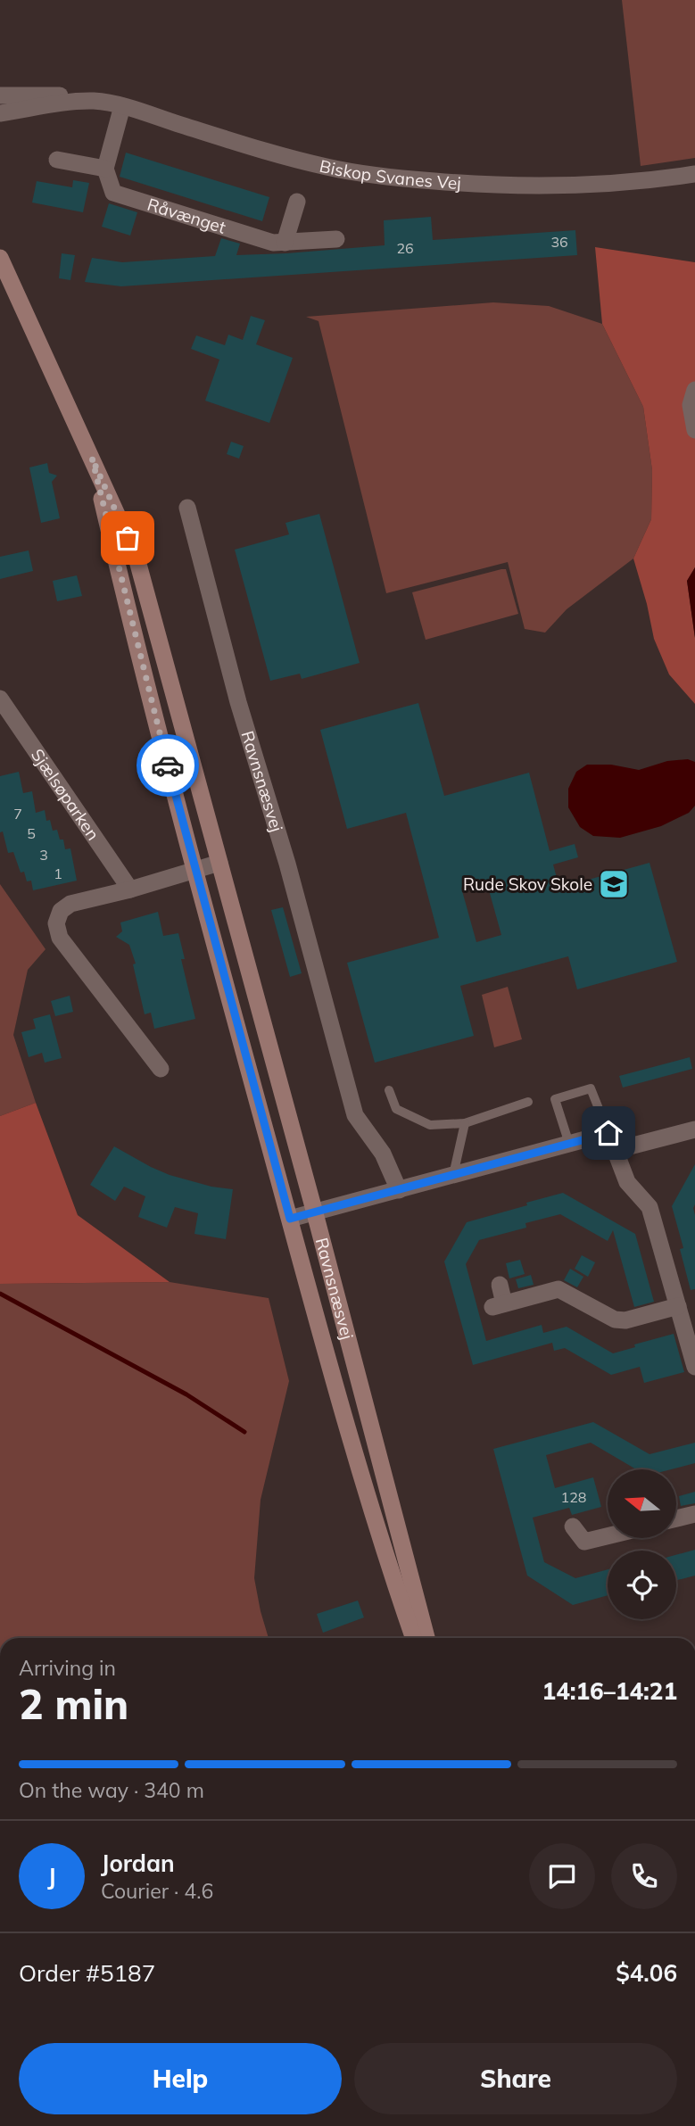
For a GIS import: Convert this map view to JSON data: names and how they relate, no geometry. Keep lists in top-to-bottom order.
{
  "streets": {
    "main road": ["Ravnsnæsvej"],
    "street": ["Biskop Svanes Vej", "Råvænget", "Sjælsøparken"]
  },
  "places": {
    "school or university": ["Rude Skov Skole"]
  },
  "house_numbers": [
    "36",
    "26",
    "7",
    "5",
    "3",
    "1",
    "128"
  ],
  "north": "left",
  "page": {
    "heading": ["2 min", "Arriving in", "14:16–14:21"],
    "panel": [
      "Jordan",
      "Courier · 4.6",
      "Order #5187",
      "$4.06"
    ],
    "bar": "On the way · 340 m",
    "round": "J",
    "buttons": ["Help", "Share"]
  }
}
